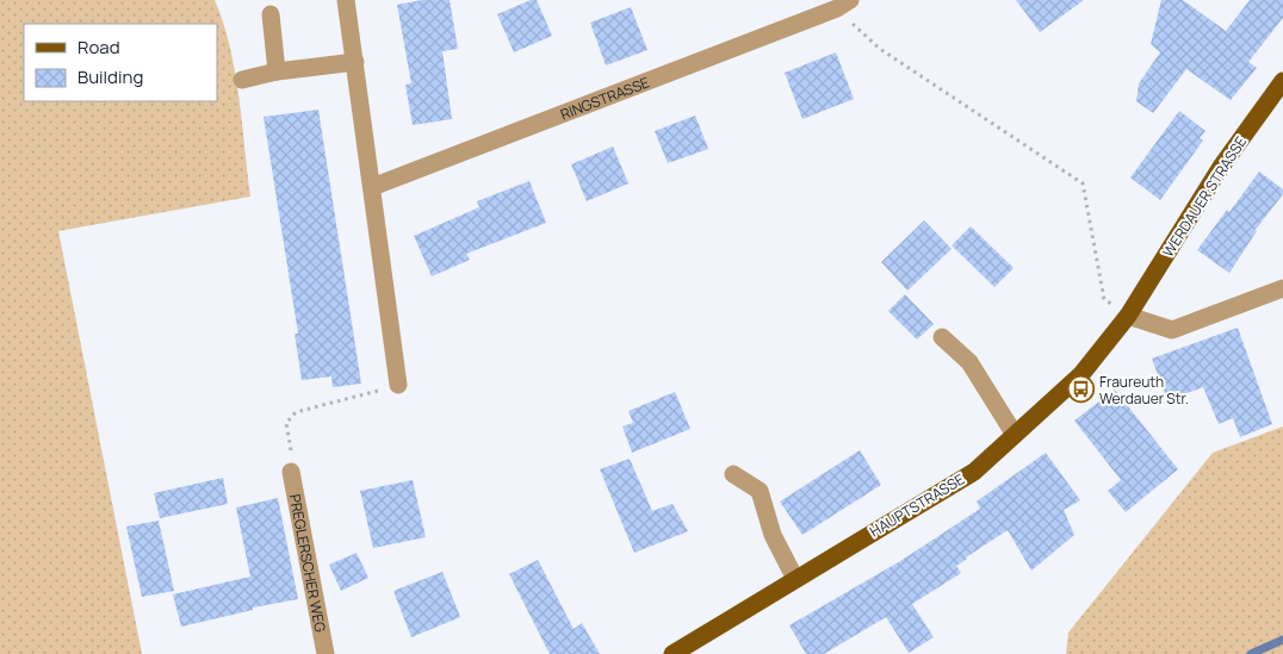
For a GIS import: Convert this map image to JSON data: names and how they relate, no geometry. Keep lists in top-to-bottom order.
{
  "streets": {
    "main road": ["WERDAUER STRASSE", "HAUPTSTRASSE"],
    "street": ["RINGSTRASSE", "PREGLERSCHER WEG"]
  },
  "crossings": [
    ["WERDAUER STRASSE", "HAUPTSTRASSE"]
  ],
  "places": {
    "bus stop": ["Fraureuth Werdauer Str."]
  },
  "legend": ["Road", "Building"]
}
